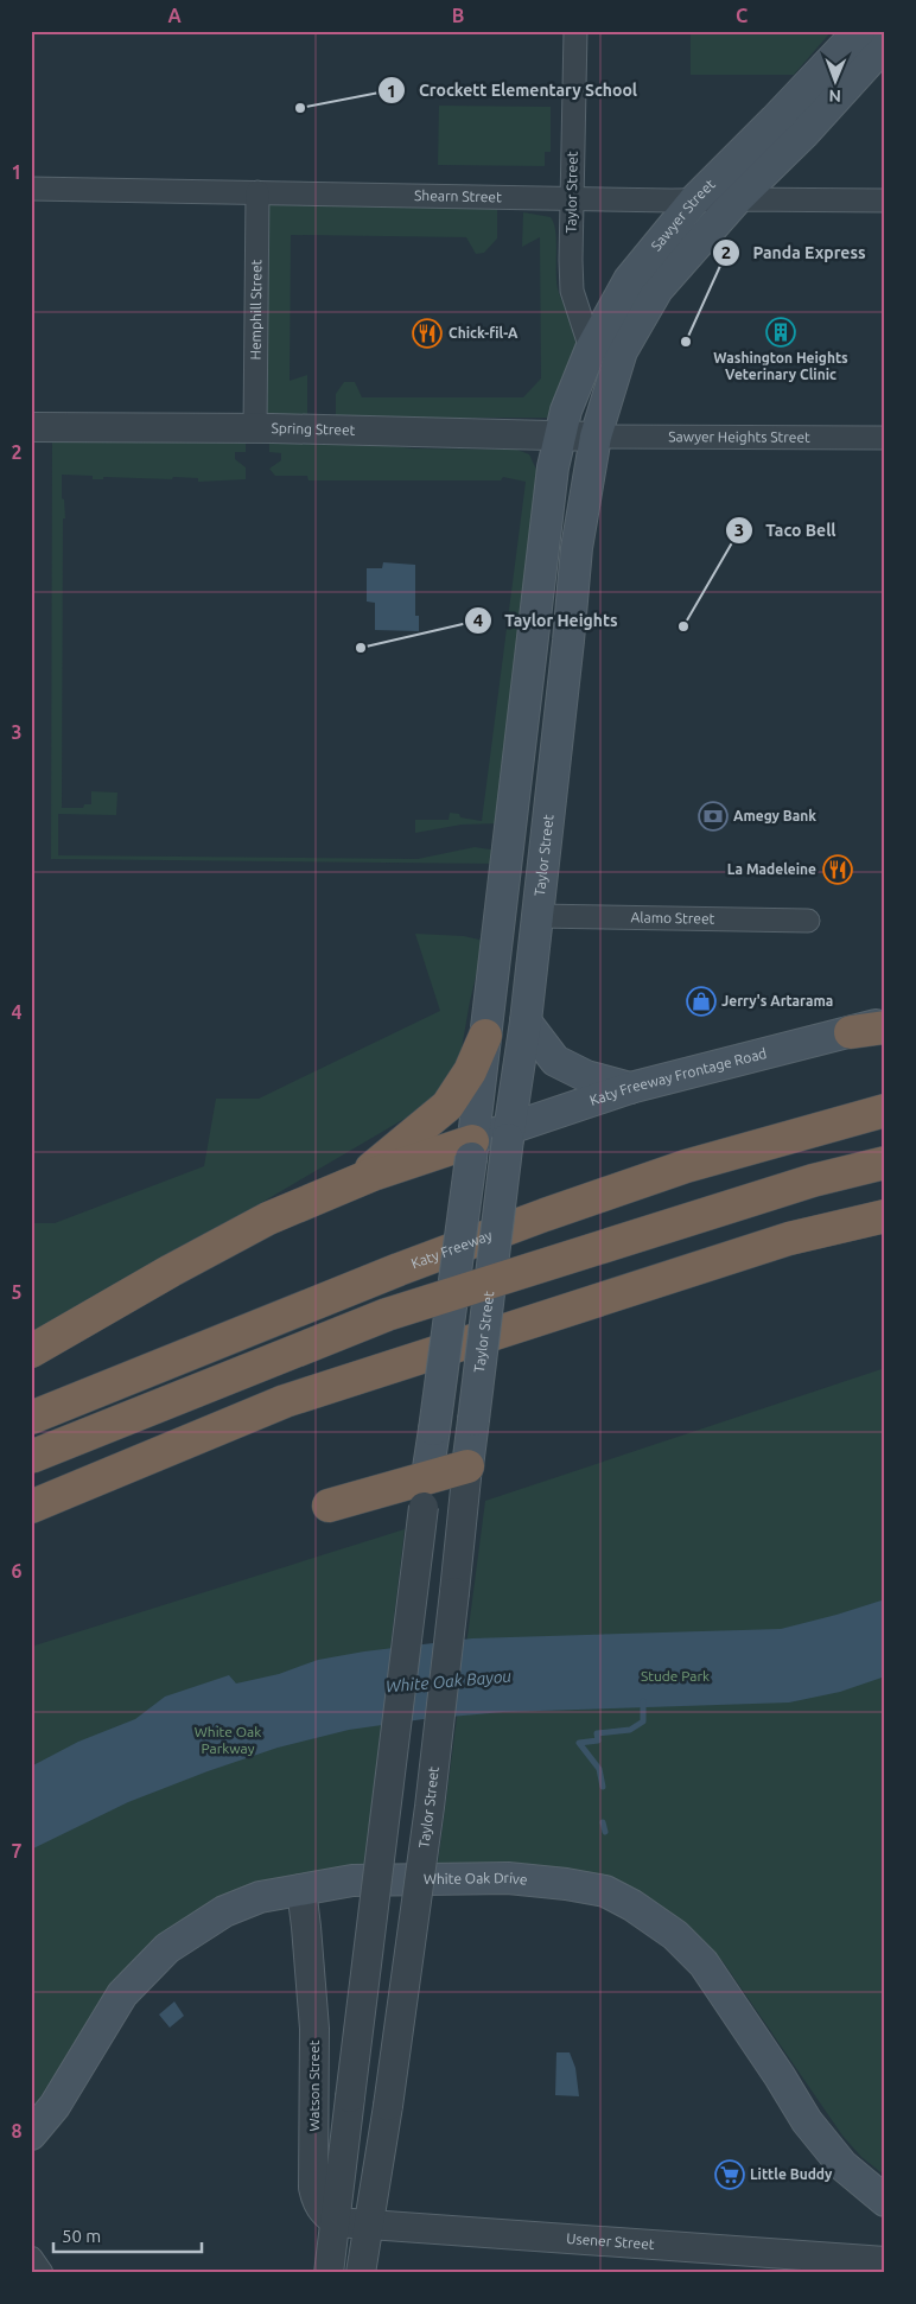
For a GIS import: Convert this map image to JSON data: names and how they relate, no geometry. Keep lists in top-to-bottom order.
{
  "streets": {
    "highway": ["Katy Freeway"],
    "main road": [
      "Taylor Street",
      "Sawyer Street",
      "Katy Freeway Frontage Road",
      "White Oak Drive"
    ],
    "street": [
      "Shearn Street",
      "Hemphill Street",
      "Spring Street",
      "Sawyer Heights Street",
      "Alamo Street",
      "Watson Street",
      "Usener Street"
    ]
  },
  "crossings": [
    ["Taylor Street", "Shearn Street"],
    ["Taylor Street", "Sawyer Street"],
    ["Taylor Street", "Spring Street"],
    ["Taylor Street", "Sawyer Heights Street"],
    ["Taylor Street", "Alamo Street"],
    ["Taylor Street", "Katy Freeway Frontage Road"],
    ["Taylor Street", "Usener Street"],
    ["Shearn Street", "Sawyer Street"],
    ["Shearn Street", "Hemphill Street"],
    ["Sawyer Street", "Spring Street"],
    ["Sawyer Street", "Sawyer Heights Street"],
    ["Hemphill Street", "Spring Street"],
    ["Spring Street", "Sawyer Heights Street"],
    ["White Oak Drive", "Watson Street"],
    ["Watson Street", "Usener Street"]
  ],
  "water": ["White Oak Bayou"],
  "parks": ["Stude Park", "White Oak Parkway"],
  "places": {
    "other": [
      "Crockett Elementary School",
      "Panda Express",
      "Taco Bell",
      "Taylor Heights"
    ],
    "building": ["Washington Heights Veterinary Clinic"],
    "restaurant": ["Chick-fil-A", "La Madeleine"],
    "bank": ["Amegy Bank"],
    "shop": ["Jerry's Artarama"],
    "supermarket": ["Little Buddy"]
  },
  "scale_bar": "50 m",
  "north": "bottom",
  "grid": {
    "columns": ["A", "B", "C"],
    "rows": [
      "1",
      "2",
      "3",
      "4",
      "5",
      "6",
      "7",
      "8"
    ]
  }
}
